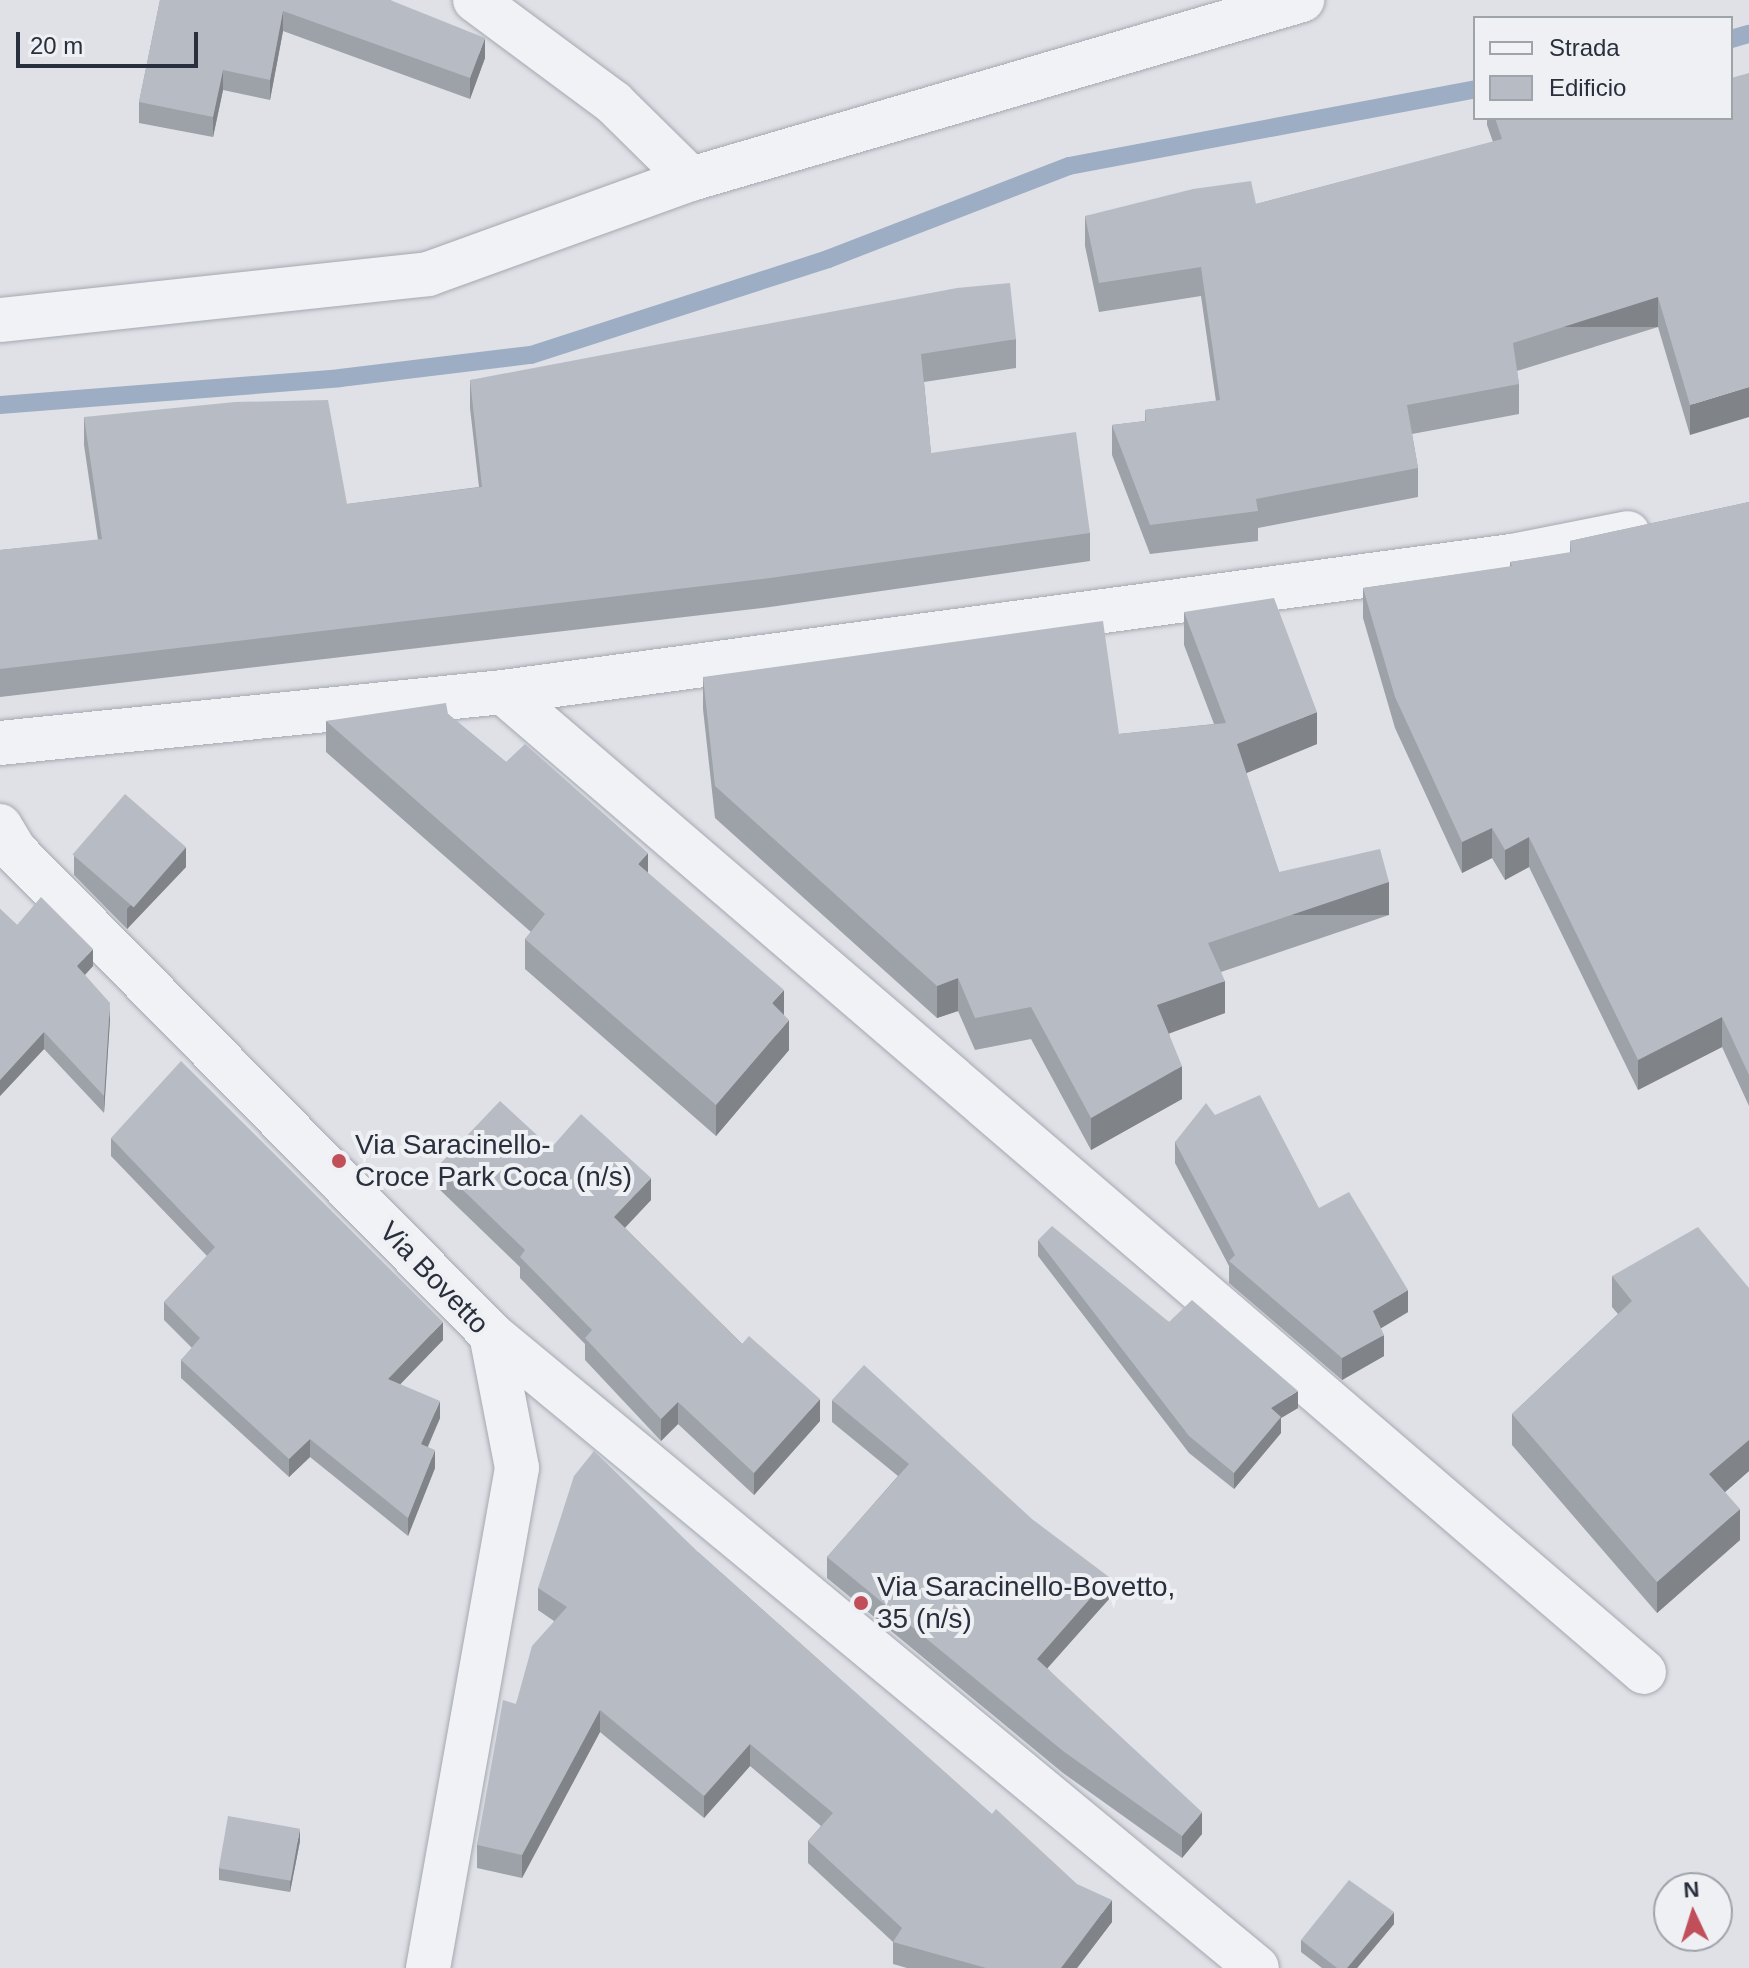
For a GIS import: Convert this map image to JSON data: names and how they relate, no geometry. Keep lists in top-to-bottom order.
{
  "streets": {
    "street": ["Via Bovetto"]
  },
  "places": ["Via Saracinello- Croce Park Coca (n/s)", "Via Saracinello-Bovetto, 35 (n/s)"],
  "legend": ["Strada", "Edificio"],
  "scale_bar": "20 m",
  "north": "top"
}
